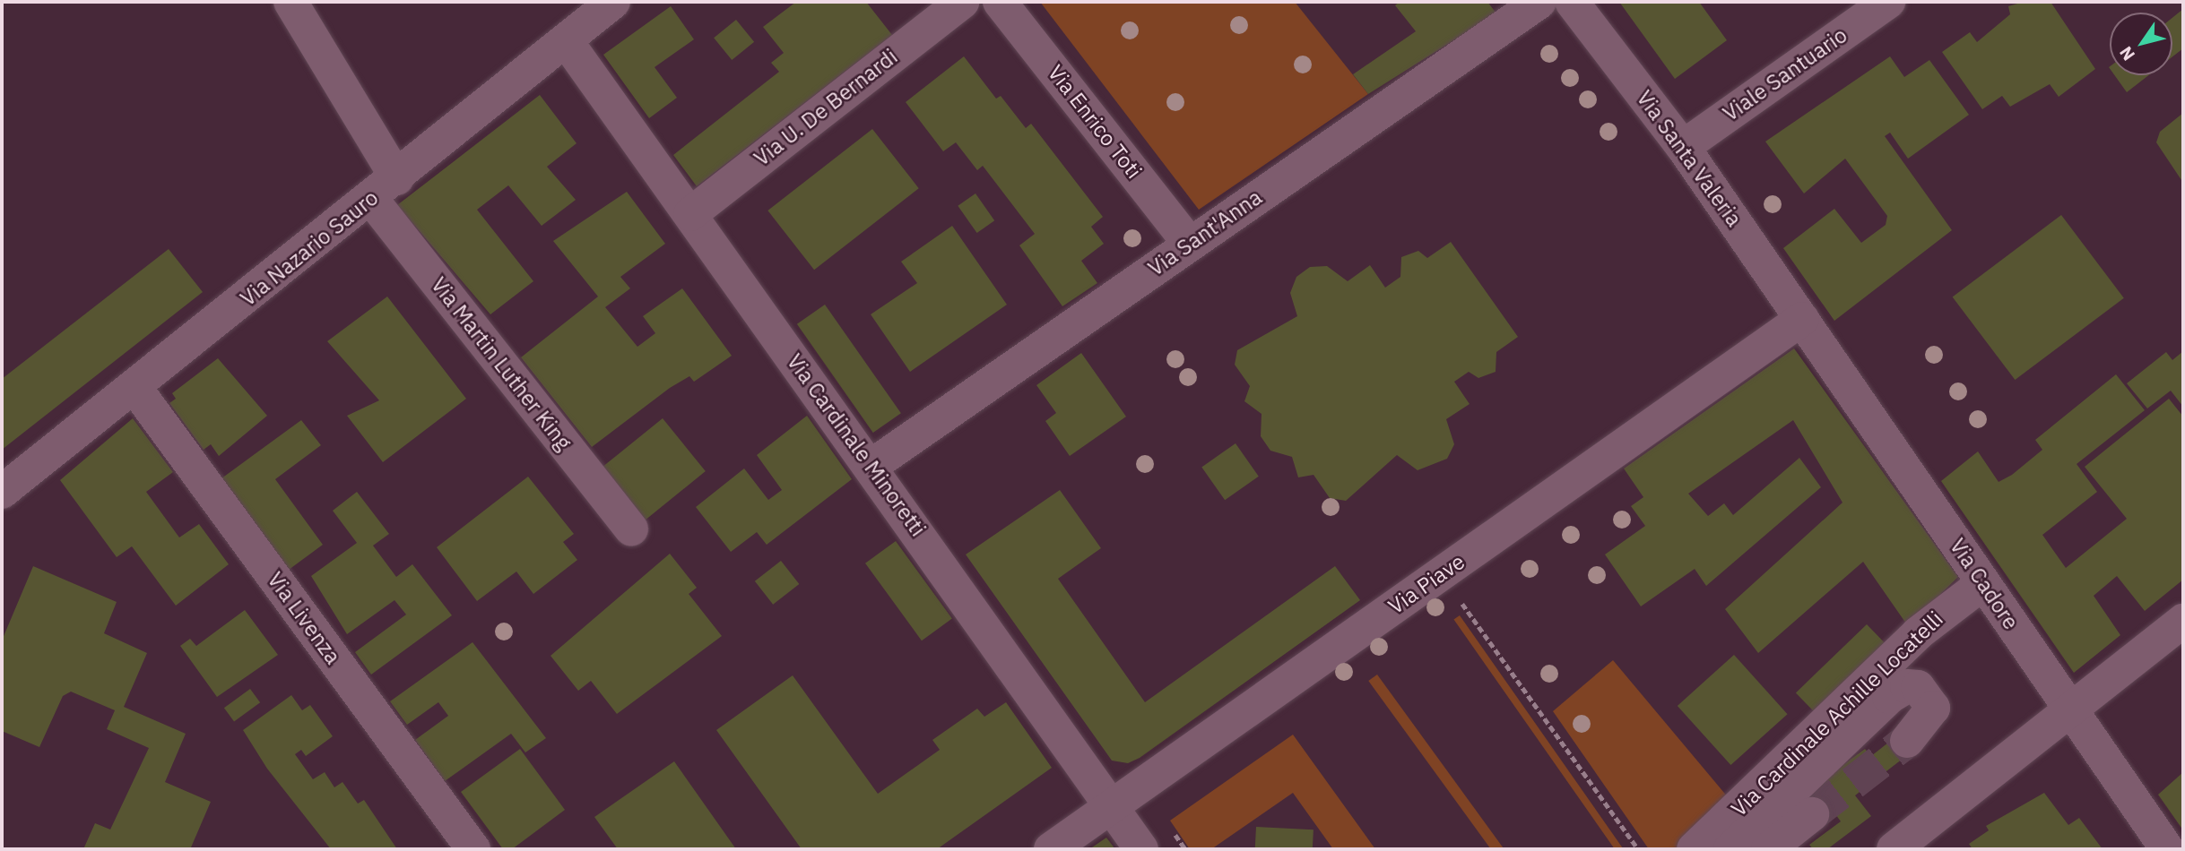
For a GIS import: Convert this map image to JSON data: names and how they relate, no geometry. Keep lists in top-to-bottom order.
{
  "streets": {
    "street": [
      "Viale Santuario",
      "Via U. De Bernardi",
      "Via Enrico Toti",
      "Via Santa Valeria",
      "Via Sant'Anna",
      "Via Nazario Sauro",
      "Via Martin Luther King",
      "Via Cardinale Minoretti",
      "Via Piave",
      "Via Cadore",
      "Via Livenza",
      "Via Cardinale Achille Locatelli"
    ]
  },
  "crossings": [
    ["Viale Santuario", "Via Santa Valeria"],
    ["Via U. De Bernardi", "Via Cardinale Minoretti"],
    ["Via Enrico Toti", "Via Sant'Anna"],
    ["Via Santa Valeria", "Via Piave"],
    ["Via Santa Valeria", "Via Cadore"],
    ["Via Sant'Anna", "Via Cardinale Minoretti"],
    ["Via Nazario Sauro", "Via Martin Luther King"],
    ["Via Nazario Sauro", "Via Cardinale Minoretti"],
    ["Via Nazario Sauro", "Via Livenza"],
    ["Via Cardinale Minoretti", "Via Piave"],
    ["Via Piave", "Via Cadore"],
    ["Via Cadore", "Via Cardinale Achille Locatelli"]
  ],
  "north": "bottom left"
}
